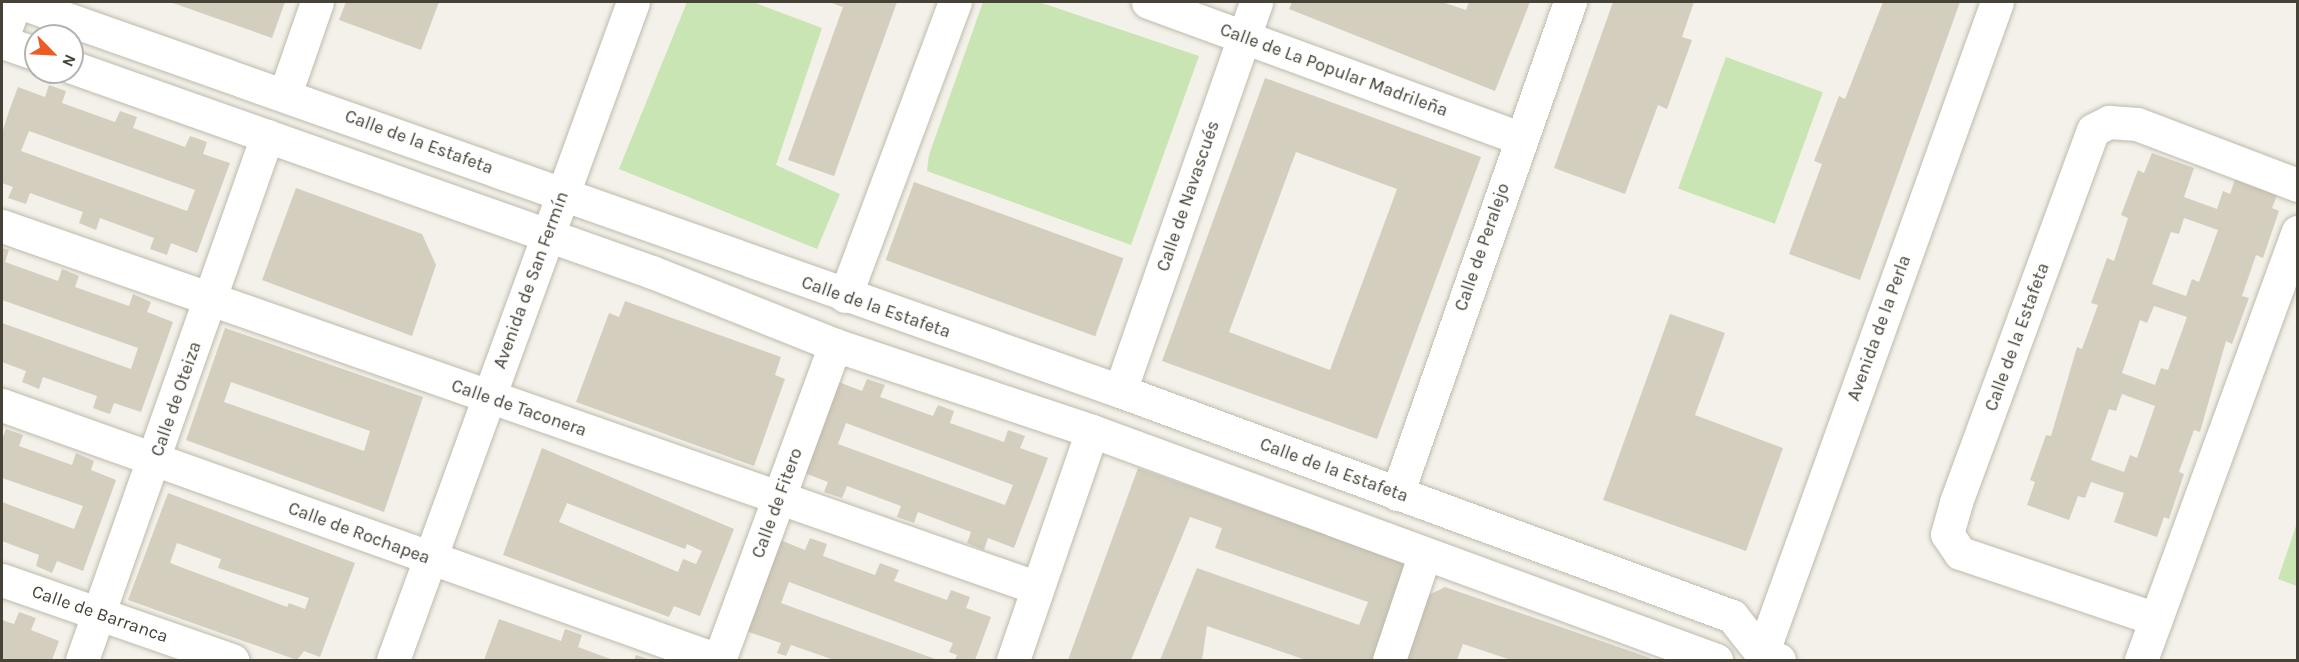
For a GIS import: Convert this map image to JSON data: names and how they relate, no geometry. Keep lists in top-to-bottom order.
{
  "streets": {
    "street": [
      "Calle de La Popular Madrileña",
      "Calle de la Estafeta",
      "Calle de Navascués",
      "Calle de Peralejo",
      "Avenida de San Fermín",
      "Avenida de la Perla",
      "Calle de Oteiza",
      "Calle de Taconera",
      "Calle de Fitero",
      "Calle de Rochapea",
      "Calle de Barranca"
    ]
  },
  "crossings": [
    ["Calle de La Popular Madrileña", "Calle de Navascués"],
    ["Calle de La Popular Madrileña", "Calle de Peralejo"],
    ["Calle de la Estafeta", "Calle de Navascués"],
    ["Calle de la Estafeta", "Calle de Peralejo"],
    ["Calle de la Estafeta", "Avenida de San Fermín"],
    ["Avenida de San Fermín", "Calle de Taconera"],
    ["Avenida de San Fermín", "Calle de Rochapea"],
    ["Calle de Oteiza", "Calle de Taconera"],
    ["Calle de Oteiza", "Calle de Rochapea"],
    ["Calle de Oteiza", "Calle de Barranca"],
    ["Calle de Taconera", "Calle de Fitero"],
    ["Calle de Fitero", "Calle de Rochapea"]
  ],
  "north": "bottom right"
}
